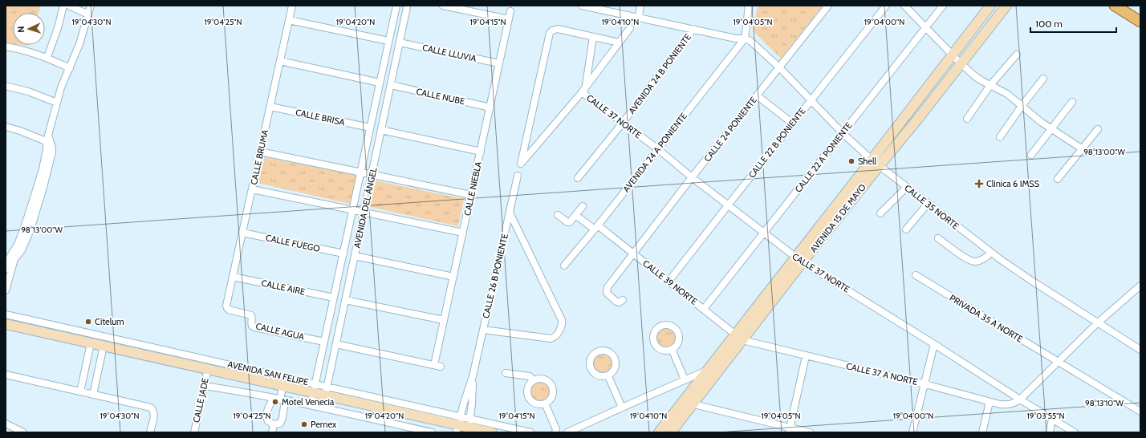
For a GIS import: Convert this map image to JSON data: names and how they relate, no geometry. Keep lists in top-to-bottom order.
{
  "streets": {
    "main road": ["AVENIDA 15 DE MAYO", "AVENIDA SAN FELIPE"],
    "street": [
      "CALLE LLUVIA",
      "AVENIDA 24 B PONIENTE",
      "CALLE NUBE",
      "CALLE 37 NORTE",
      "CALLE BRISA",
      "CALLE 24 PONIENTE",
      "CALLE 22 B PONIENTE",
      "AVENIDA 24 A PONIENTE",
      "CALLE BRUMA",
      "CALLE 22 A PONIENTE",
      "CALLE NIEBLA",
      "CALLE 35 NORTE",
      "AVENIDA DEL ÁNGEL",
      "CALLE FUEGO",
      "CALLE 26 B PONIENTE",
      "CALLE 39 NORTE",
      "CALLE AIRE",
      "PRIVADA 35 A NORTE",
      "CALLE AGUA",
      "CALLE 37 A NORTE",
      "CALLE JADE"
    ]
  },
  "crossings": [
    ["CALLE LLUVIA", "CALLE NIEBLA"],
    ["CALLE LLUVIA", "AVENIDA DEL ÁNGEL"],
    ["AVENIDA 24 B PONIENTE", "CALLE 37 NORTE"],
    ["CALLE NUBE", "CALLE NIEBLA"],
    ["CALLE NUBE", "AVENIDA DEL ÁNGEL"],
    ["CALLE 37 NORTE", "CALLE 24 PONIENTE"],
    ["CALLE 37 NORTE", "CALLE 22 B PONIENTE"],
    ["CALLE 37 NORTE", "AVENIDA 24 A PONIENTE"],
    ["CALLE 37 NORTE", "CALLE 22 A PONIENTE"],
    ["CALLE 37 NORTE", "AVENIDA 15 DE MAYO"],
    ["CALLE 37 NORTE", "CALLE 37 A NORTE"],
    ["CALLE BRISA", "CALLE BRUMA"],
    ["CALLE BRISA", "AVENIDA DEL ÁNGEL"],
    ["CALLE 24 PONIENTE", "CALLE 35 NORTE"],
    ["CALLE 24 PONIENTE", "CALLE 39 NORTE"],
    ["CALLE 22 B PONIENTE", "CALLE 35 NORTE"],
    ["CALLE 22 B PONIENTE", "CALLE 39 NORTE"],
    ["AVENIDA 24 A PONIENTE", "CALLE 35 NORTE"],
    ["AVENIDA 24 A PONIENTE", "CALLE 39 NORTE"],
    ["CALLE BRUMA", "CALLE FUEGO"],
    ["CALLE BRUMA", "CALLE AIRE"],
    ["CALLE BRUMA", "CALLE AGUA"],
    ["CALLE 22 A PONIENTE", "CALLE 35 NORTE"],
    ["CALLE 22 A PONIENTE", "CALLE 39 NORTE"],
    ["CALLE NIEBLA", "AVENIDA DEL ÁNGEL"],
    ["CALLE 35 NORTE", "AVENIDA 15 DE MAYO"],
    ["AVENIDA DEL ÁNGEL", "CALLE FUEGO"],
    ["AVENIDA DEL ÁNGEL", "CALLE AIRE"],
    ["AVENIDA DEL ÁNGEL", "CALLE AGUA"],
    ["AVENIDA DEL ÁNGEL", "AVENIDA SAN FELIPE"],
    ["AVENIDA 15 DE MAYO", "CALLE 39 NORTE"],
    ["AVENIDA 15 DE MAYO", "CALLE 37 A NORTE"],
    ["CALLE 26 B PONIENTE", "AVENIDA SAN FELIPE"],
    ["CALLE 39 NORTE", "CALLE 37 A NORTE"],
    ["AVENIDA SAN FELIPE", "CALLE JADE"]
  ],
  "places": {
    "other": [
      "Shell",
      "Citelum",
      "Motel Venecia",
      "Pemex"
    ],
    "health": ["Clinica 6 IMSS"]
  },
  "scale_bar": "100 m",
  "north": "left",
  "coordinates": [
    "19°04'30\"N",
    "19°04'25\"N",
    "19°04'20\"N",
    "19°04'15\"N",
    "19°04'10\"N",
    "19°04'05\"N",
    "19°04'00\"N",
    "98°13'00\"W",
    "98°13'10\"W",
    "19°03'55\"N"
  ]
}
